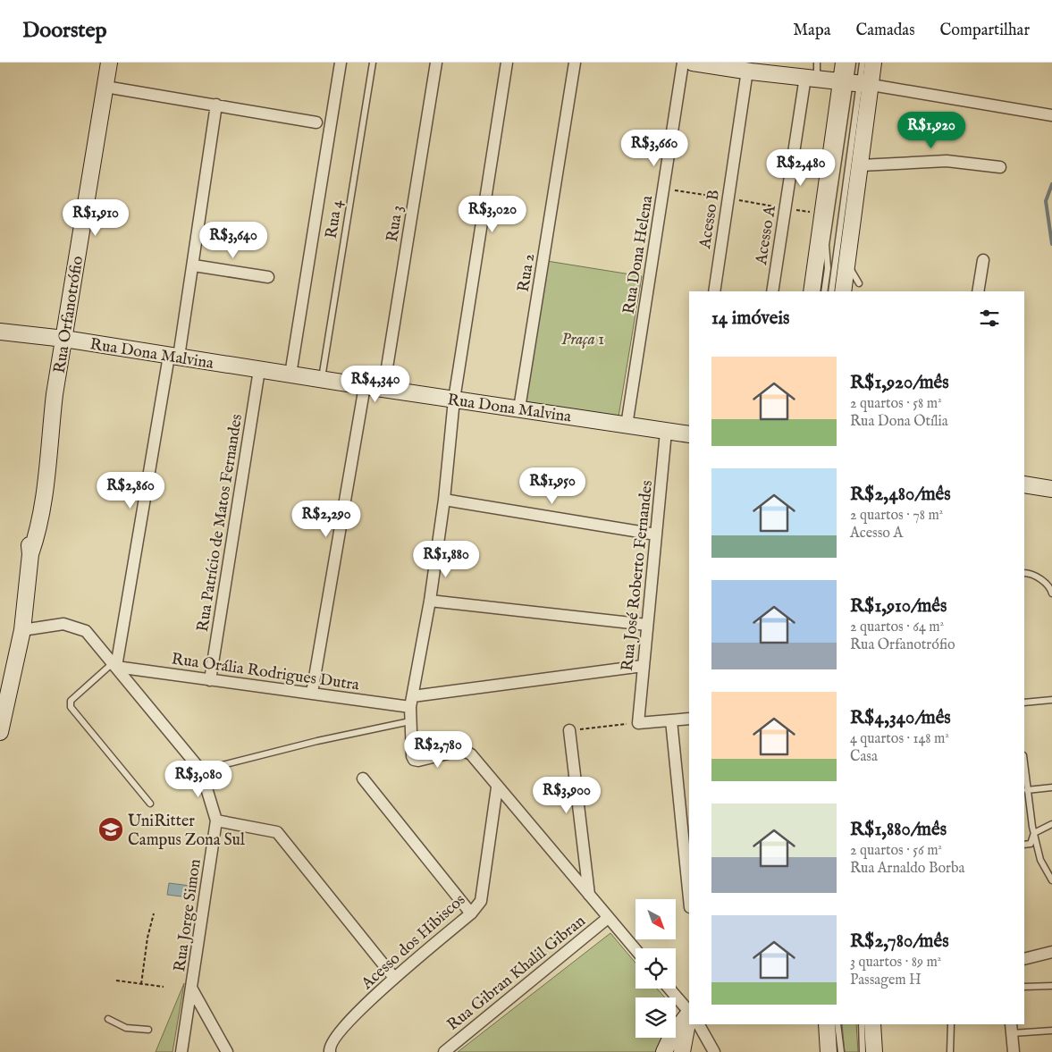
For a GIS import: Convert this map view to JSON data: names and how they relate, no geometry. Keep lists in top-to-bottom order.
{
  "streets": {
    "street": [
      "Acesso B",
      "Rua 3",
      "Acesso A",
      "Rua Dona Helena",
      "Rua 2",
      "Rua Orfanotrófio",
      "Rua Dona Malvina",
      "Rua Patrício de Matos Fernandes",
      "Rua José Roberto Fernandes",
      "Rua Orália Rodrigues Dutra",
      "Rua Jorge Simon",
      "Acesso dos Hibiscos",
      "Rua Gibran Khalil Gibran"
    ],
    "lane": ["Rua 4"]
  },
  "crossings": [
    ["Rua 4", "Rua Dona Malvina"],
    ["Rua 3", "Rua Dona Malvina"],
    ["Rua Dona Helena", "Rua Dona Malvina"],
    ["Rua 2", "Rua Dona Malvina"],
    ["Rua Orfanotrófio", "Rua Dona Malvina"],
    ["Rua Dona Malvina", "Rua Patrício de Matos Fernandes"],
    ["Rua Dona Malvina", "Rua José Roberto Fernandes"],
    ["Rua Patrício de Matos Fernandes", "Rua Orália Rodrigues Dutra"],
    ["Rua José Roberto Fernandes", "Rua Orália Rodrigues Dutra"]
  ],
  "parks": ["Praça 1"],
  "places": {
    "school or university": ["UniRitter Campus Zona Sul"]
  },
  "north": "bottom right",
  "page": {
    "header": "Doorstep",
    "nav": ["Mapa", "Camadas", "Compartilhar"],
    "price": [
      "R$1,920",
      "R$3,660",
      "R$2,480",
      "R$3,020",
      "R$1,910",
      "R$3,640",
      "R$4,340",
      "R$1,950",
      "R$2,860",
      "R$2,290",
      "R$1,880",
      "R$2,780",
      "R$3,080",
      "R$3,900"
    ],
    "heading": "14 imóveis",
    "list": [
      {
        "name": "R$1,920/mês",
        "note": "2 quartos · 58 m² · Rua Dona Otília"
      },
      {
        "name": "R$2,480/mês",
        "note": "2 quartos · 78 m² · Acesso A"
      },
      {
        "name": "R$1,910/mês",
        "note": "2 quartos · 64 m² · Rua Orfanotrófio"
      },
      {
        "name": "R$4,340/mês",
        "note": "4 quartos · 148 m² · Casa"
      },
      {
        "name": "R$1,880/mês",
        "note": "2 quartos · 56 m² · Rua Arnaldo Borba"
      },
      {
        "name": "R$2,780/mês",
        "note": "3 quartos · 89 m² · Passagem H"
      }
    ]
  }
}
